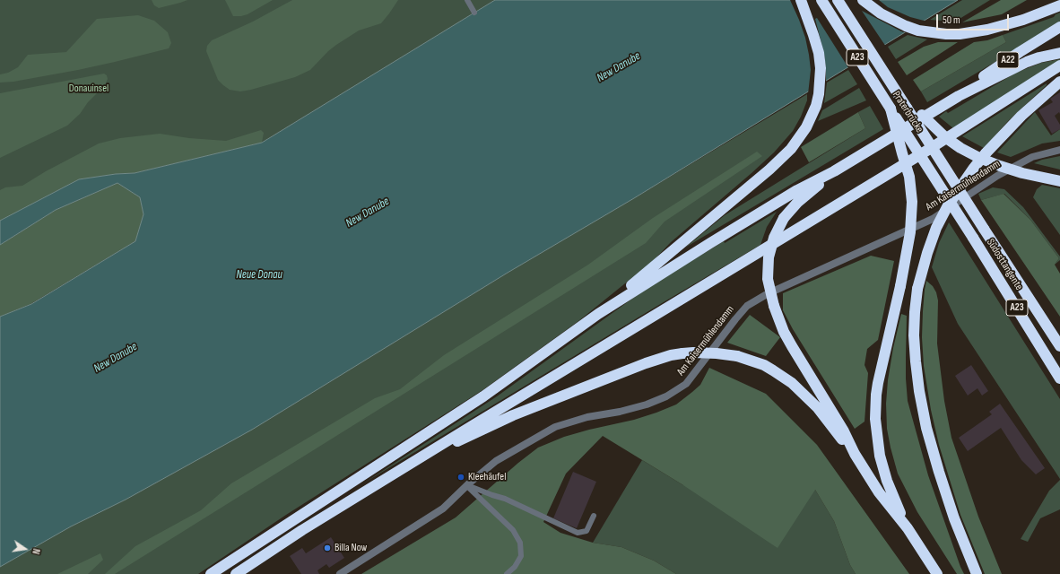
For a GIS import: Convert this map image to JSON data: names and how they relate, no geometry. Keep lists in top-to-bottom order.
{
  "streets": {
    "highway": [
      "A23",
      "A22",
      "Praterbrücke",
      "Südosttangente"
    ],
    "street": ["Am Kaisermühlendamm"]
  },
  "crossings": [
    ["Praterbrücke", "Südosttangente"]
  ],
  "water": ["New Danube", "Neue Donau"],
  "parks": ["Donauinsel"],
  "places": ["Kleehäufel", "Billa Now"],
  "scale_bar": "50 m",
  "north": "right"
}
